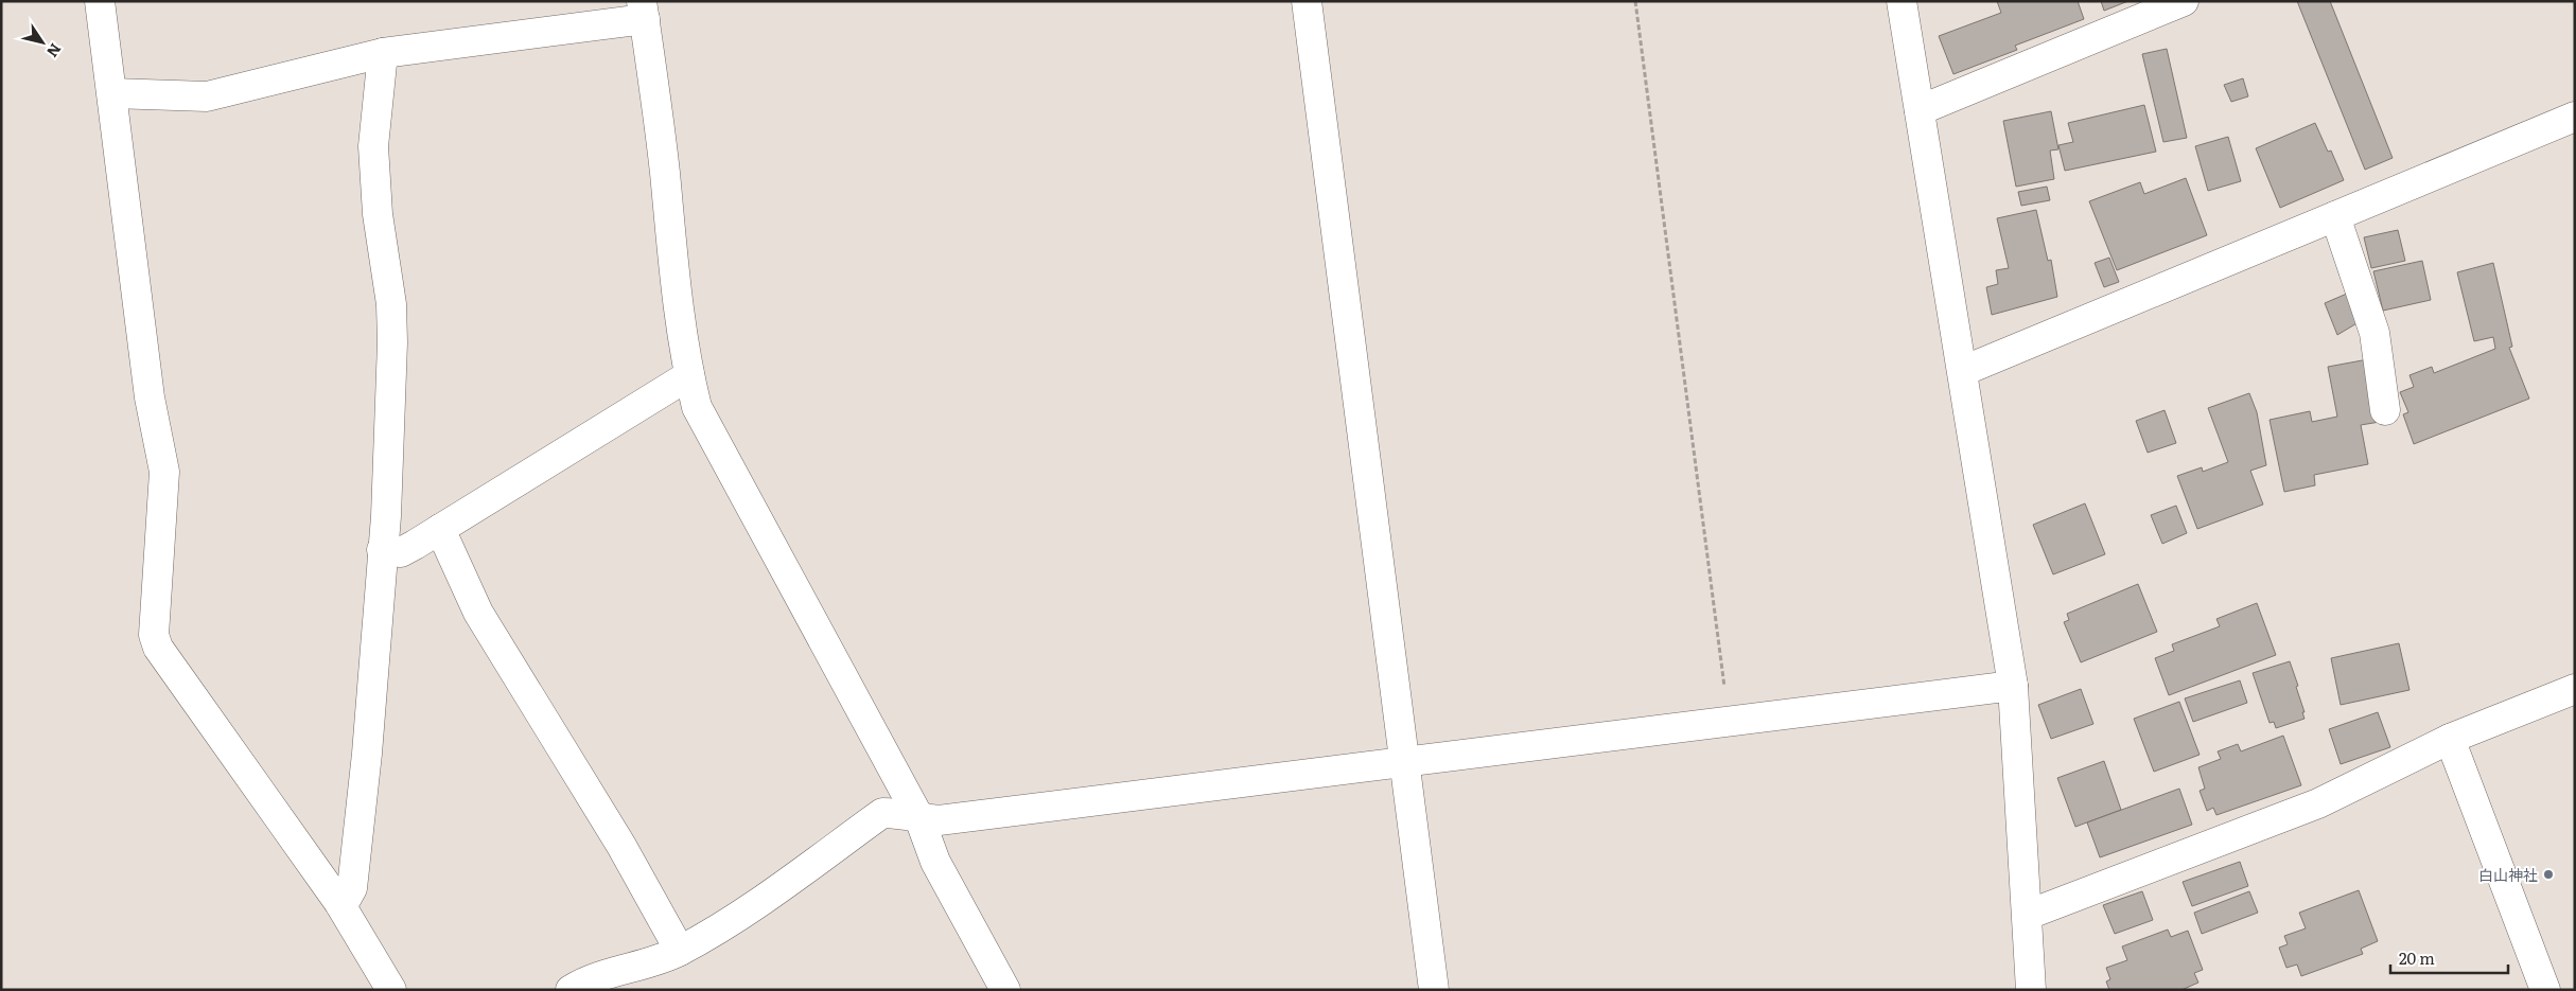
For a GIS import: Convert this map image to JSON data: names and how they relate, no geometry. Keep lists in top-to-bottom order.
{
  "places": ["白山神社"],
  "scale_bar": "20 m",
  "north": "bottom right"
}
